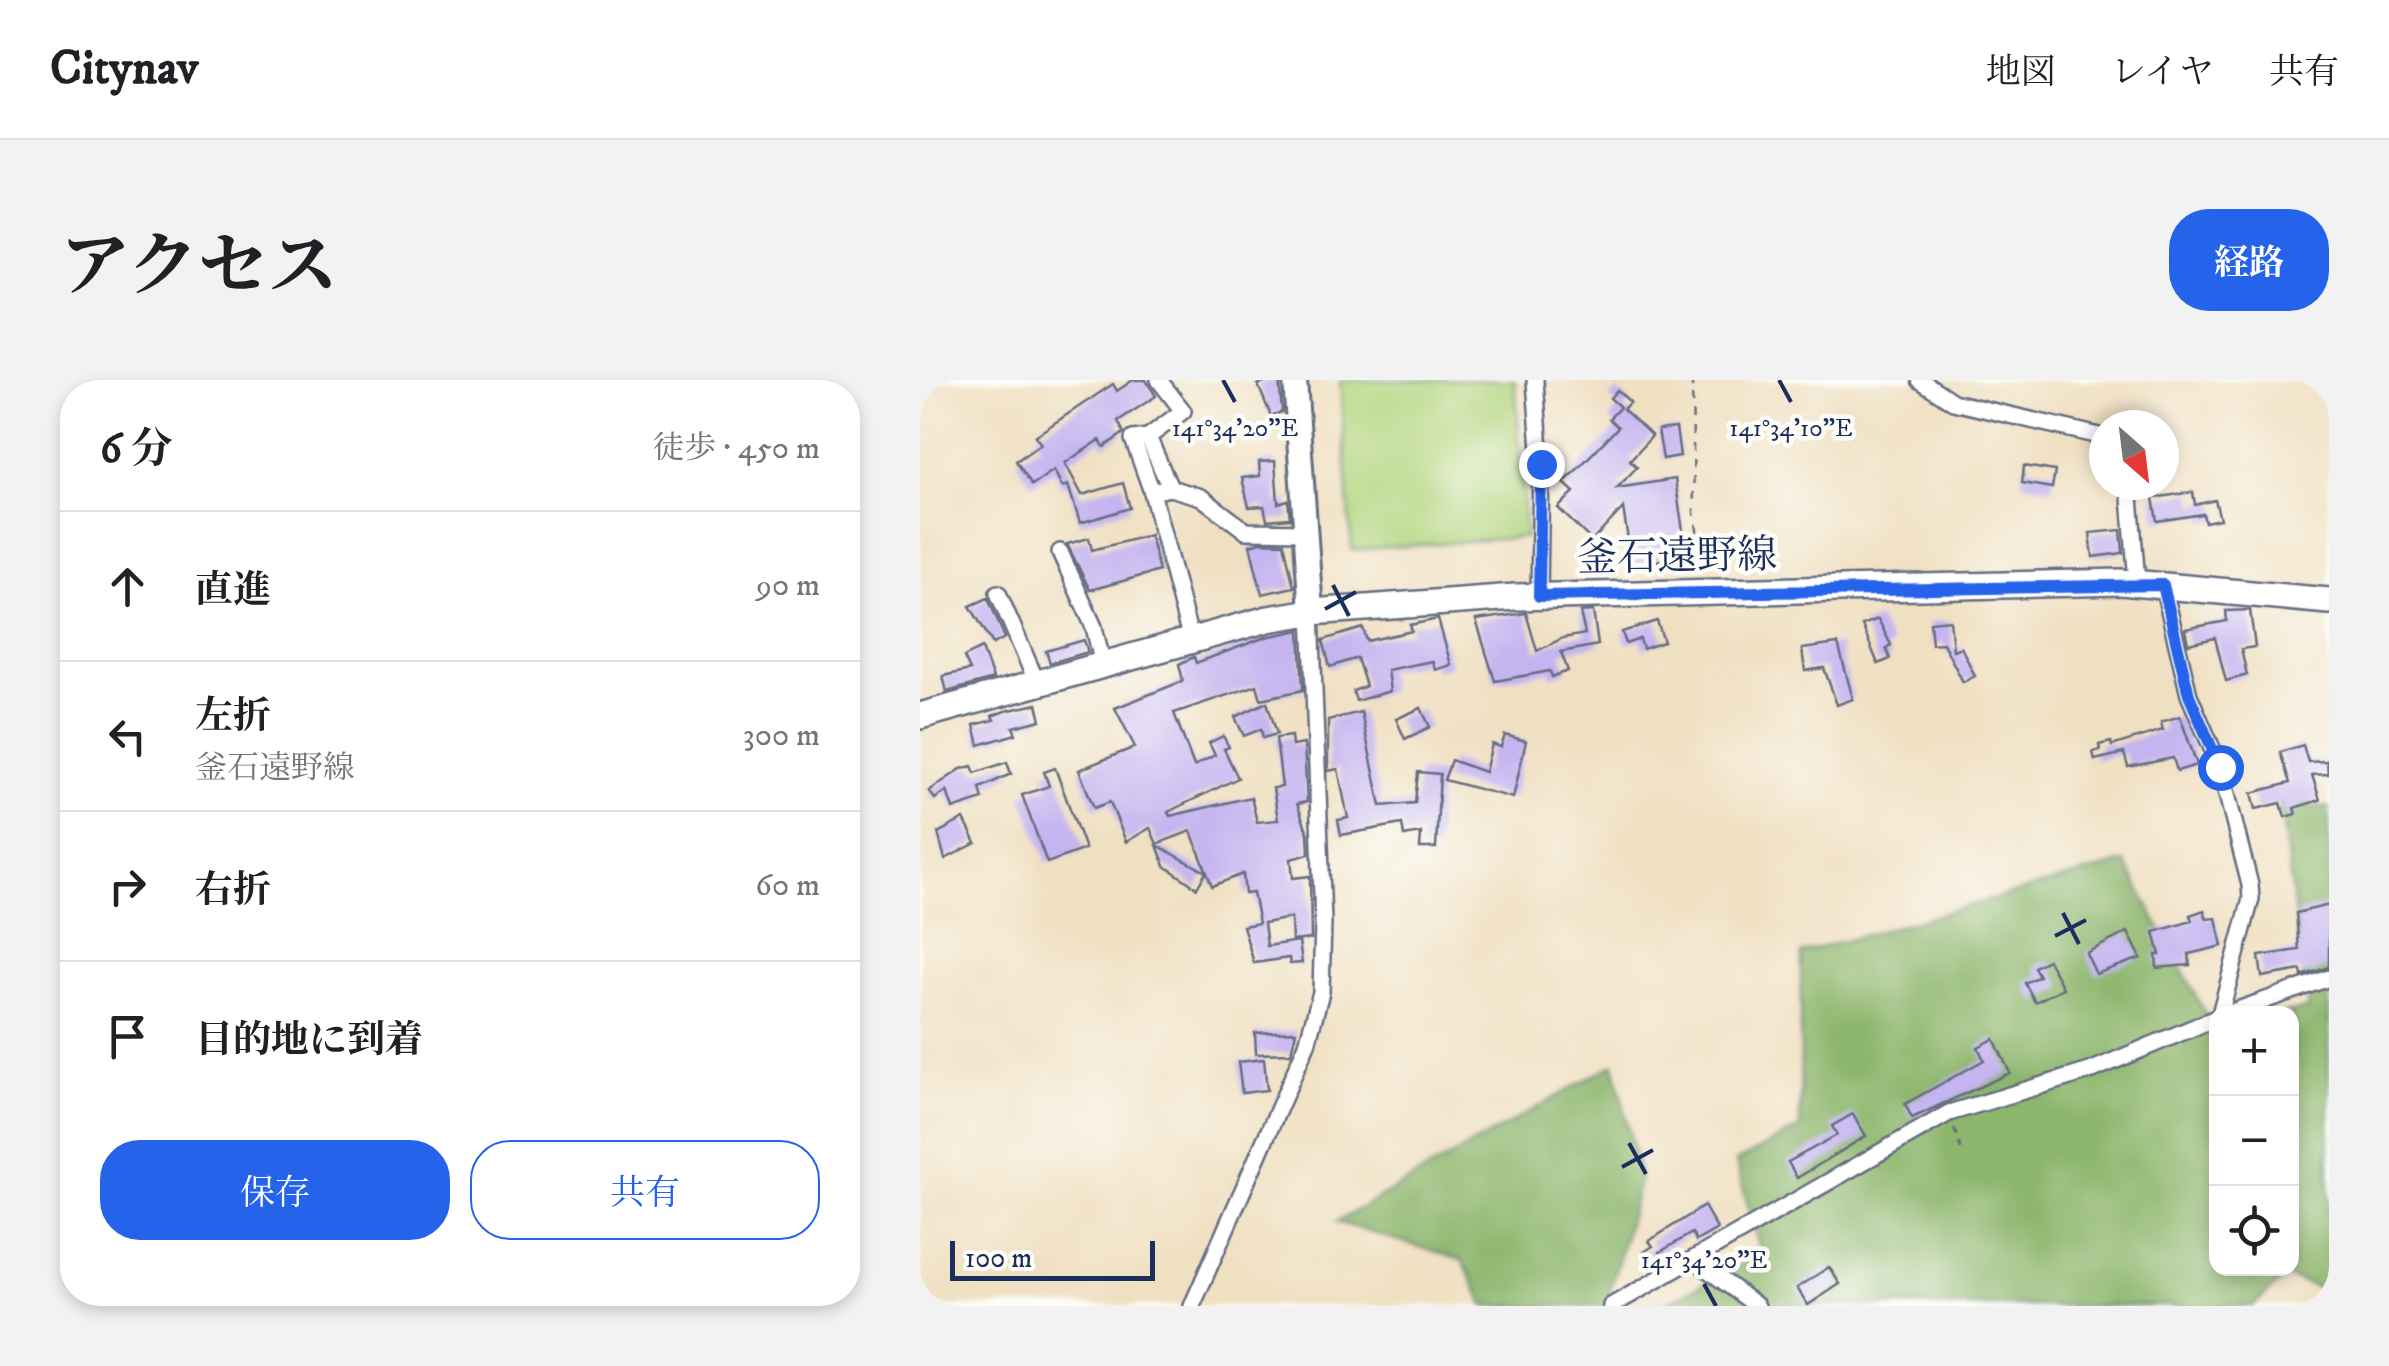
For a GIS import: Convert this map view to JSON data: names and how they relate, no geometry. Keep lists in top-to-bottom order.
{
  "streets": {
    "main road": ["釜石遠野線"]
  },
  "scale_bar": "100 m",
  "north": "bottom right",
  "page": {
    "header": "Citynav",
    "nav": ["地図", "レイヤ", "共有"],
    "title": "アクセス",
    "buttons": [
      "経路",
      ["保存", "共有"]
    ],
    "heading": ["6 分", "徒歩 · 450 m"],
    "list": [
      ["直進", "90 m"],
      ["左折", "釜石遠野線", "300 m"],
      ["右折", "60 m"],
      "目的地に到着"
    ],
    "map_buttons": ["+", "−"],
    "scale": "100 m"
  },
  "coordinates": ["141°34'20\"E", "141°34'10\"E"]
}
